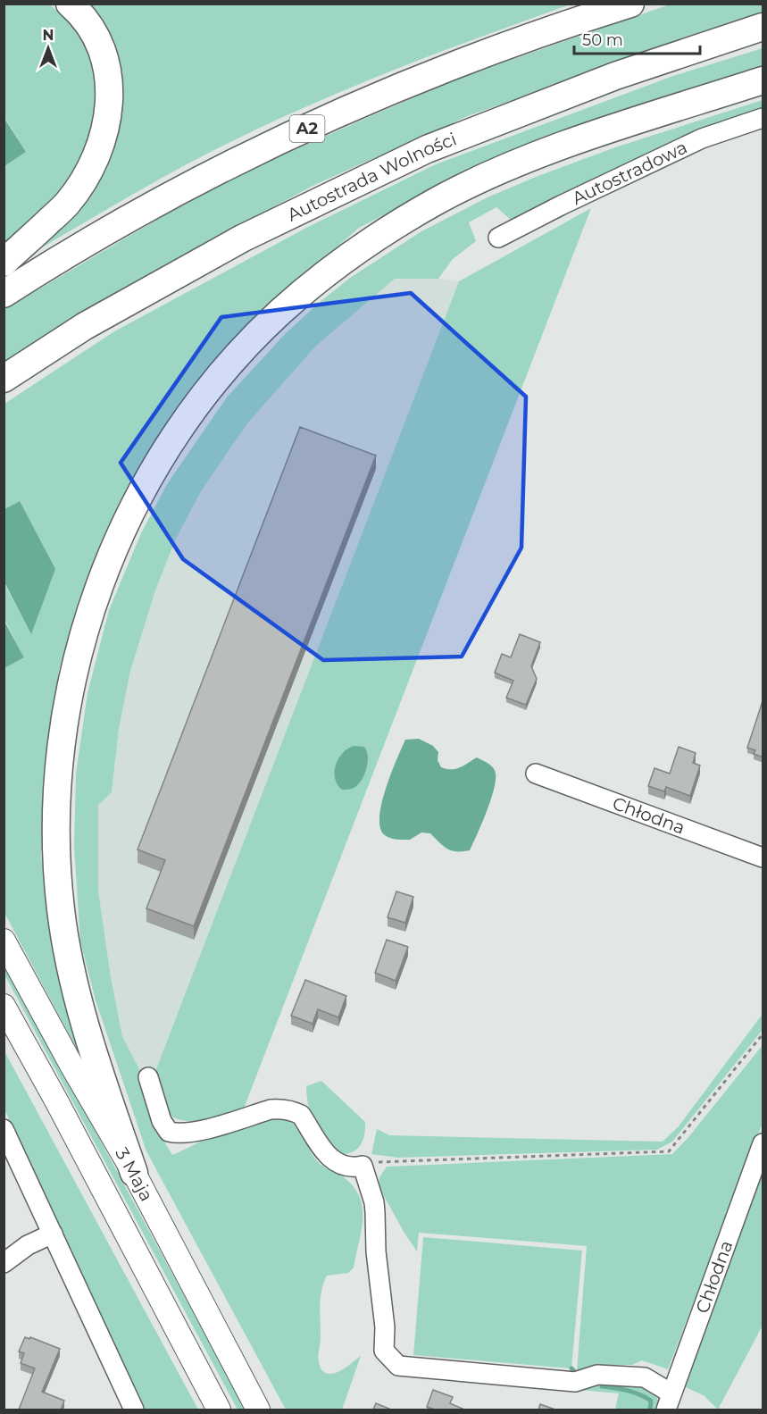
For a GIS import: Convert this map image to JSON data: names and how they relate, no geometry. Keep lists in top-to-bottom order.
{
  "streets": {
    "highway": ["A2", "Autostrada Wolności"],
    "main road": ["3 Maja"],
    "street": ["Autostradowa", "Chłodna"]
  },
  "scale_bar": "50 m",
  "north": "top"
}
